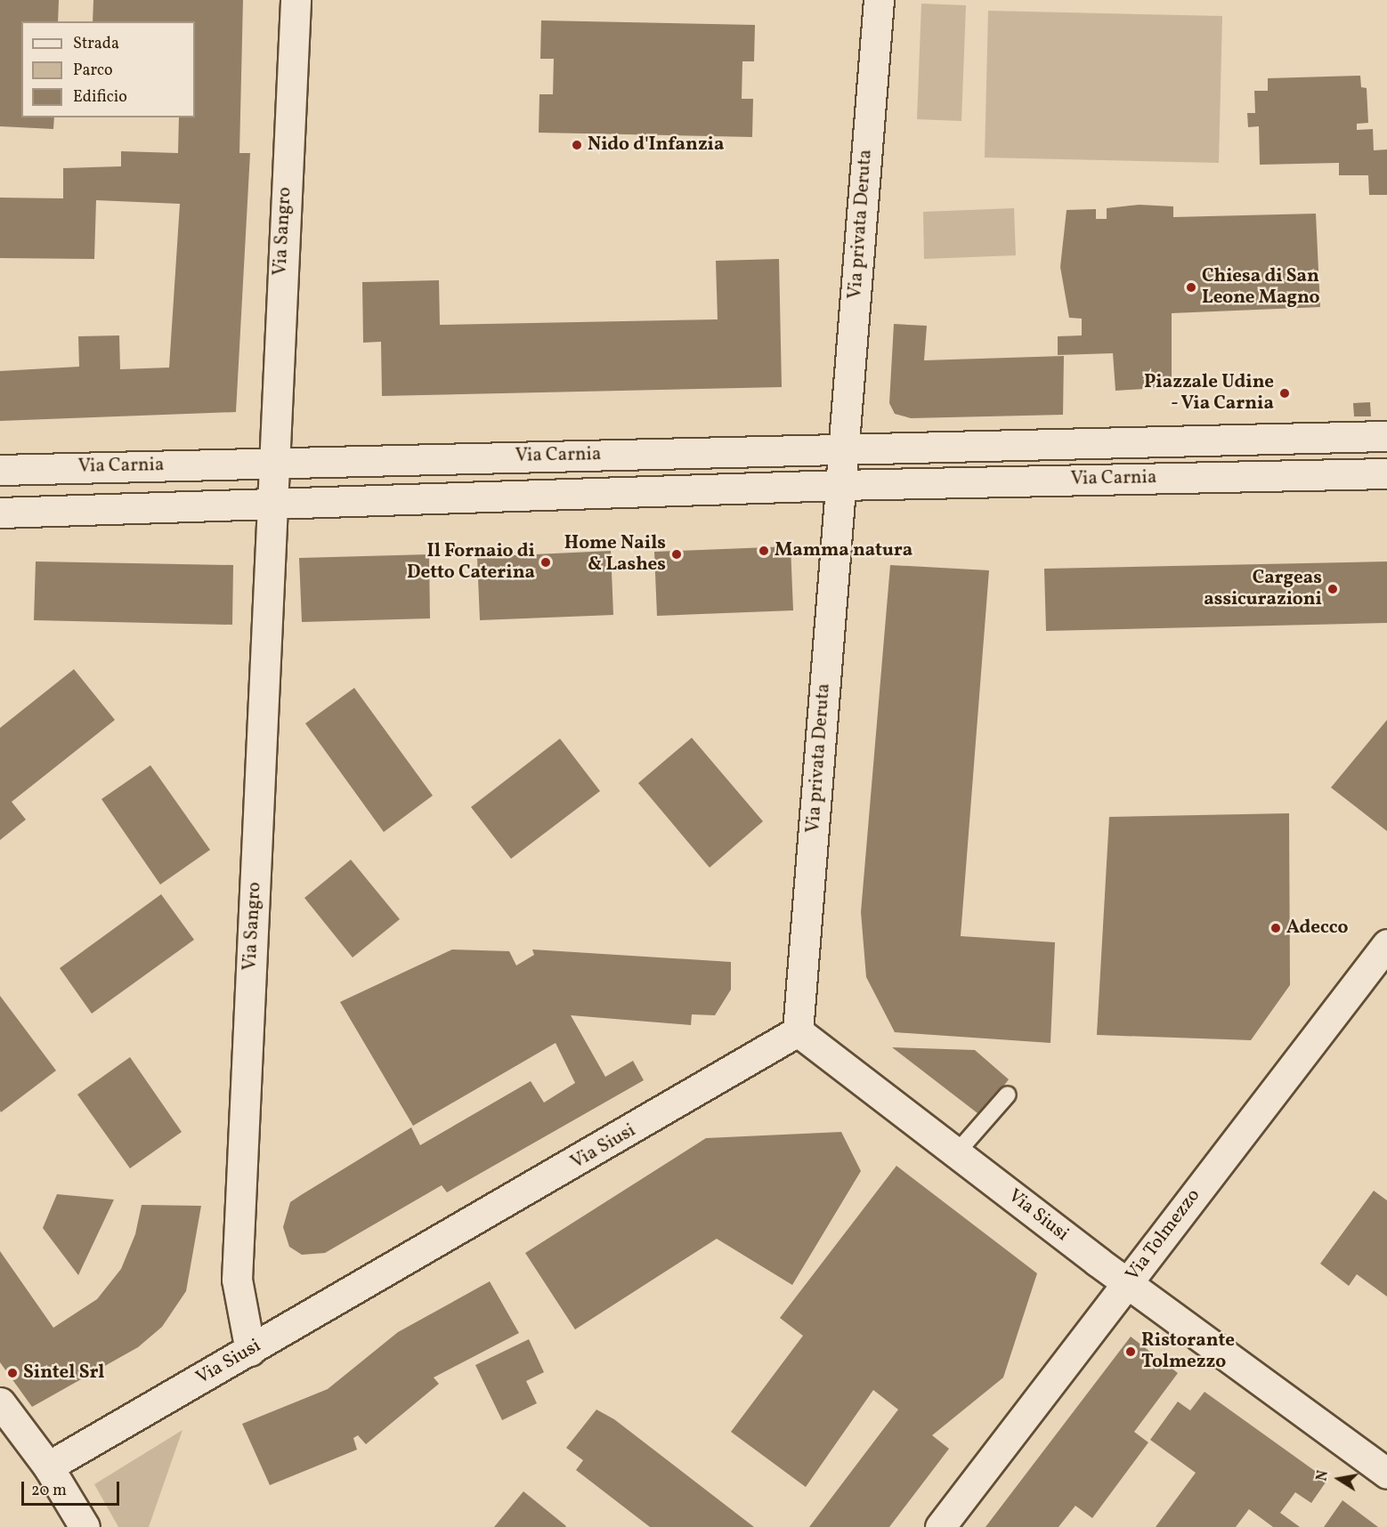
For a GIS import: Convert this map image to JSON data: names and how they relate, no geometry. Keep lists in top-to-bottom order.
{
  "streets": {
    "street": [
      "Via privata Deruta",
      "Via Sangro",
      "Via Carnia",
      "Via Siusi",
      "Via Tolmezzo"
    ]
  },
  "crossings": [
    ["Via privata Deruta", "Via Carnia"],
    ["Via privata Deruta", "Via Siusi"],
    ["Via Sangro", "Via Carnia"],
    ["Via Sangro", "Via Siusi"],
    ["Via Siusi", "Via Tolmezzo"]
  ],
  "places": [
    "Nido d'Infanzia",
    "Chiesa di San Leone Magno",
    "Piazzale Udine - Via Carnia",
    "Mamma natura",
    "Home Nails & Lashes",
    "Il Fornaio di Detto Caterina",
    "Cargeas assicurazioni",
    "Adecco",
    "Ristorante Tolmezzo",
    "Sintel Srl"
  ],
  "legend": ["Strada", "Parco", "Edificio"],
  "scale_bar": "20 m",
  "north": "left"
}
